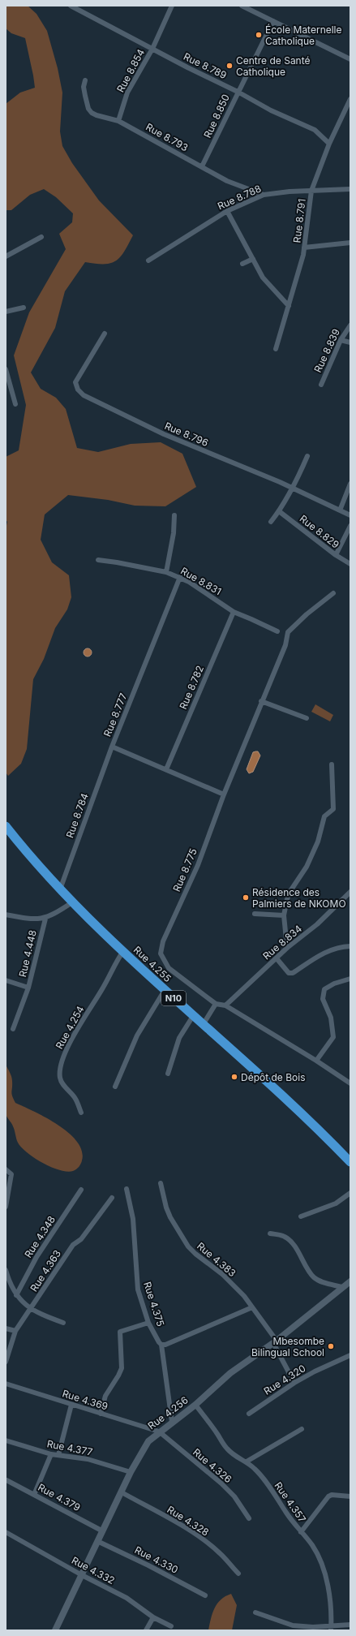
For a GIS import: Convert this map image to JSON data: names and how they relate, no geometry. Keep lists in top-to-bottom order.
{
  "streets": {
    "highway": ["Rue 4.255", "N10"],
    "street": [
      "Rue 8.789",
      "Rue 8.854",
      "Rue 8.850",
      "Rue 8.793",
      "Rue 8.788",
      "Rue 8.791",
      "Rue 8.839",
      "Rue 8.796",
      "Rue 8.829",
      "Rue 8.831",
      "Rue 8.782",
      "Rue 8.777",
      "Rue 8.784",
      "Rue 8.775",
      "Rue 8.834",
      "Rue 4.448",
      "Rue 4.254",
      "Rue 4.348",
      "Rue 4.383",
      "Rue 4.363",
      "Rue 4.375",
      "Rue 4.320",
      "Rue 4.369",
      "Rue 4.256",
      "Rue 4.377",
      "Rue 4.326",
      "Rue 4.379",
      "Rue 4.357",
      "Rue 4.328",
      "Rue 4.330",
      "Rue 4.332"
    ]
  },
  "crossings": [
    ["Rue 8.789", "Rue 8.854"],
    ["Rue 8.789", "Rue 8.850"],
    ["Rue 8.789", "Rue 8.791"],
    ["Rue 8.854", "Rue 8.793"],
    ["Rue 8.850", "Rue 8.793"],
    ["Rue 8.793", "Rue 8.788"],
    ["Rue 8.788", "Rue 8.791"],
    ["Rue 8.831", "Rue 8.782"],
    ["Rue 8.831", "Rue 8.777"],
    ["Rue 8.782", "Rue 8.777"],
    ["Rue 8.777", "Rue 8.784"],
    ["Rue 8.777", "Rue 8.775"],
    ["Rue 8.784", "Rue 4.255"],
    ["Rue 8.775", "Rue 8.834"],
    ["Rue 4.255", "Rue 4.254"],
    ["Rue 4.383", "Rue 4.320"],
    ["Rue 4.383", "Rue 4.256"],
    ["Rue 4.375", "Rue 4.256"],
    ["Rue 4.369", "Rue 4.256"],
    ["Rue 4.369", "Rue 4.326"],
    ["Rue 4.256", "Rue 4.377"],
    ["Rue 4.256", "Rue 4.326"],
    ["Rue 4.256", "Rue 4.379"],
    ["Rue 4.256", "Rue 4.357"],
    ["Rue 4.256", "Rue 4.328"],
    ["Rue 4.256", "Rue 4.330"],
    ["Rue 4.256", "Rue 4.332"]
  ],
  "places": [
    "École Maternelle Catholique",
    "Centre de Santé Catholique",
    "Résidence des Palmiers de NKOMO",
    "Dépôt de Bois",
    "Mbesombe Bilingual School"
  ]
}
